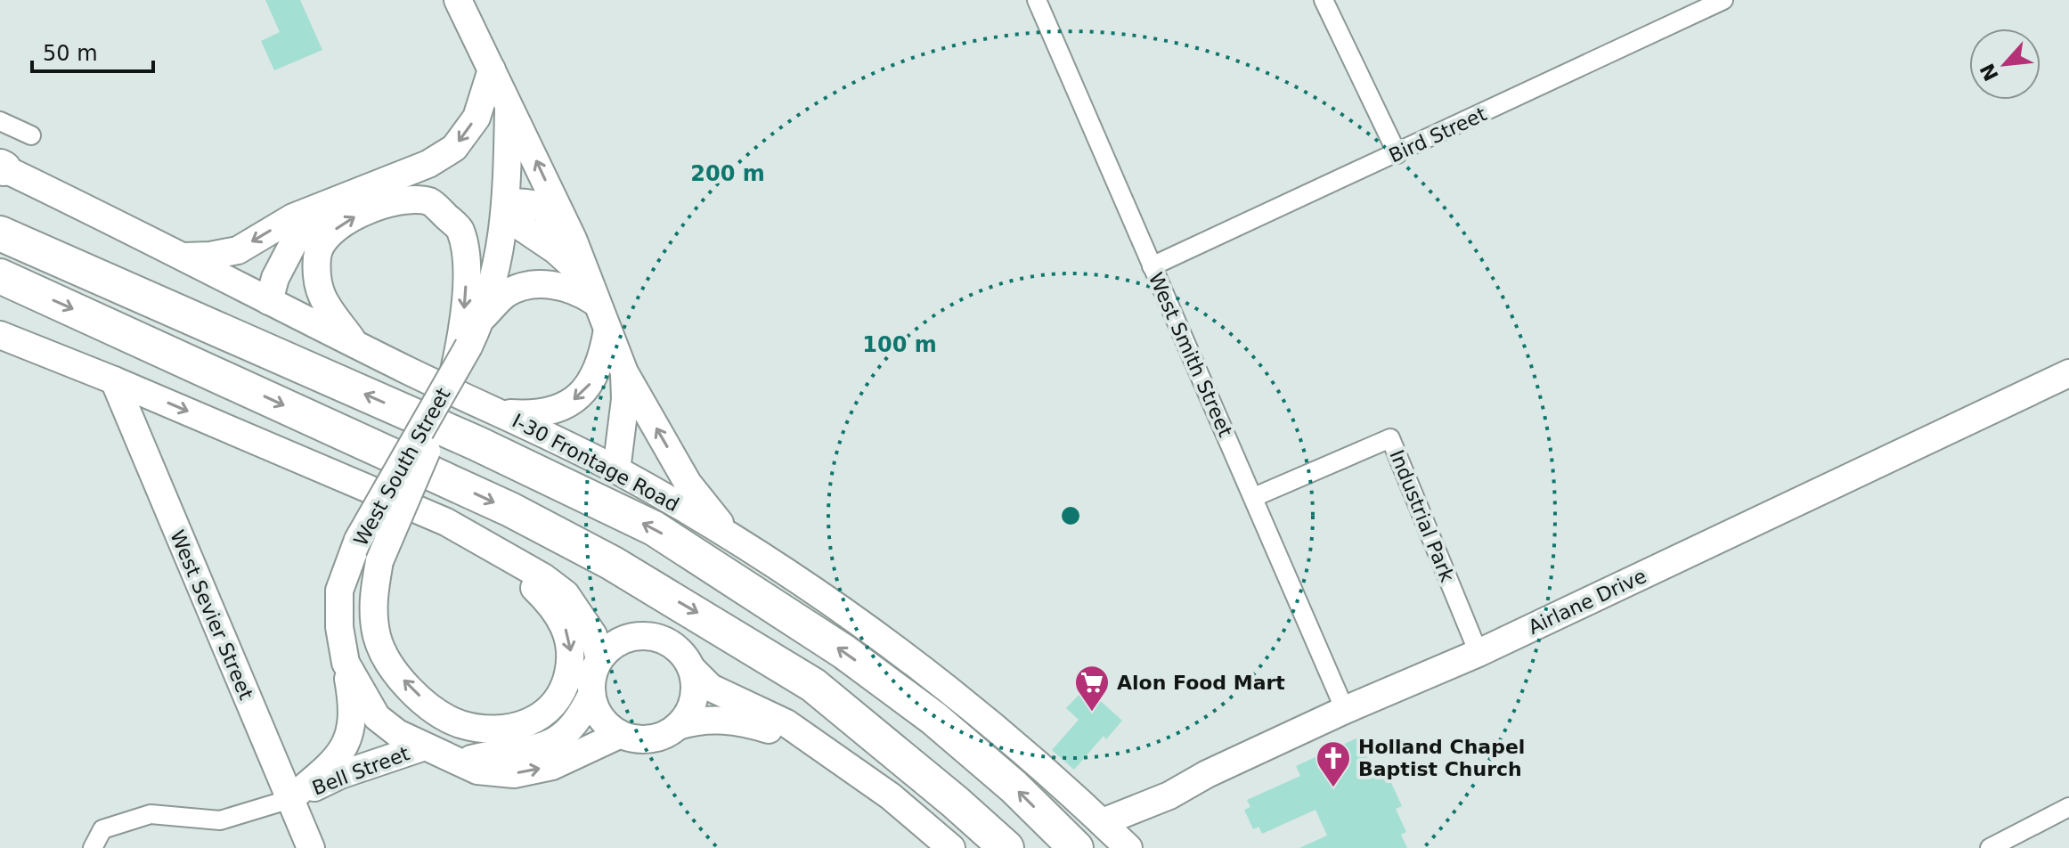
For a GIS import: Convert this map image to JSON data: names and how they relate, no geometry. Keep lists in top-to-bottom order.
{
  "streets": {
    "main road": [
      "I-30 Frontage Road",
      "West South Street",
      "Airlane Drive",
      "West Sevier Street",
      "Bell Street"
    ],
    "street": ["Bird Street", "West Smith Street", "Industrial Park"]
  },
  "crossings": [
    ["Bird Street", "West Smith Street"],
    ["West Smith Street", "Industrial Park"],
    ["West Smith Street", "Airlane Drive"],
    ["I-30 Frontage Road", "West South Street"],
    ["I-30 Frontage Road", "Airlane Drive"],
    ["West South Street", "Bell Street"],
    ["Industrial Park", "Airlane Drive"],
    ["West Sevier Street", "Bell Street"]
  ],
  "places": {
    "supermarket": ["Alon Food Mart"],
    "church": ["Holland Chapel Baptist Church"]
  },
  "scale_bar": "50 m",
  "north": "bottom left",
  "rings": ["200 m", "100 m"]
}
